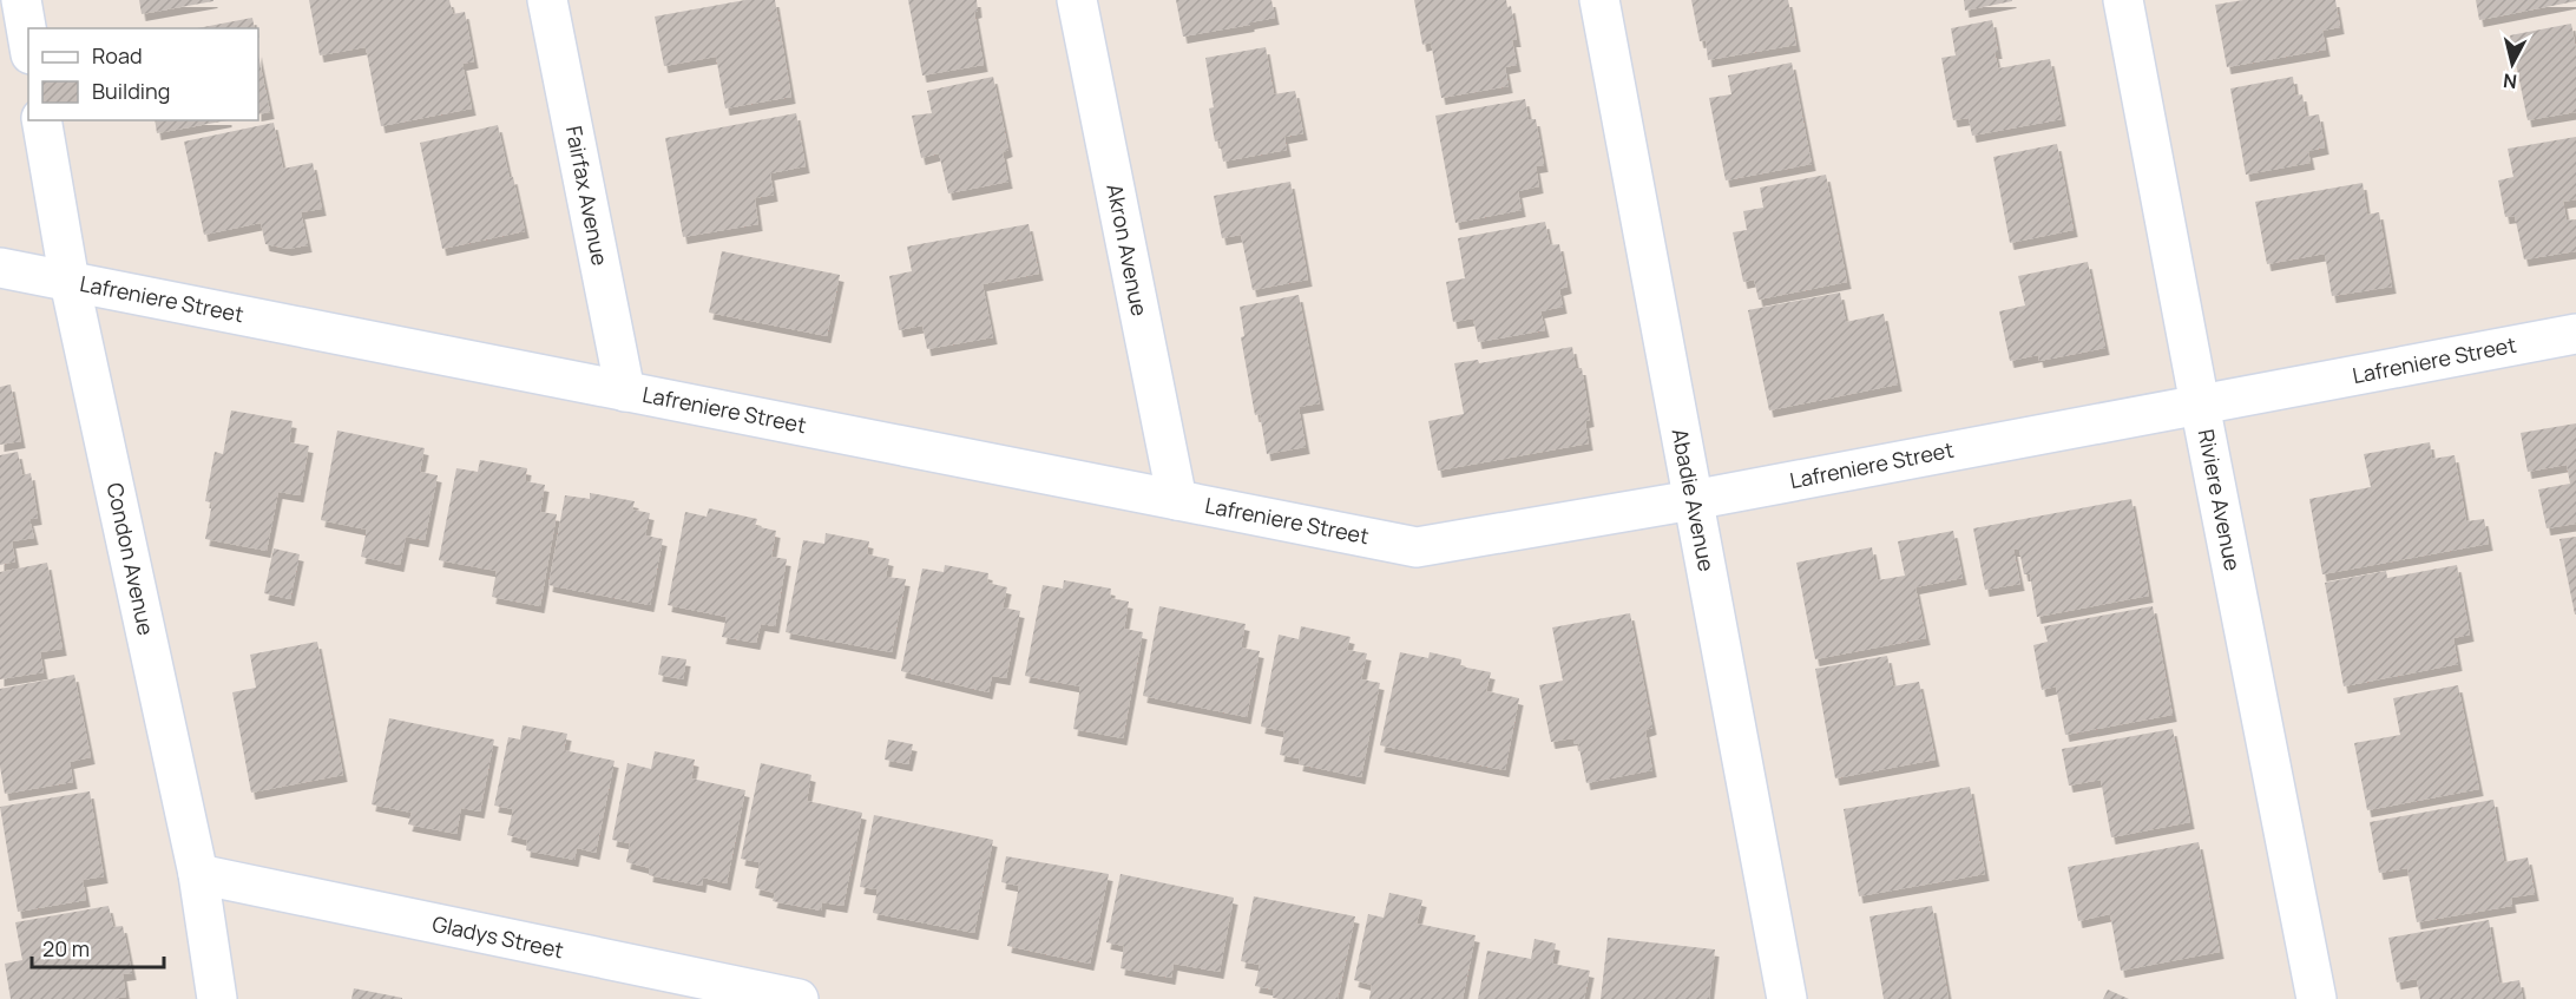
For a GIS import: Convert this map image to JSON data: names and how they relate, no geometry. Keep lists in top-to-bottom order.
{
  "streets": {
    "street": [
      "Fairfax Avenue",
      "Akron Avenue",
      "Lafreniere Street",
      "Abadie Avenue",
      "Riviere Avenue",
      "Condon Avenue",
      "Gladys Street"
    ]
  },
  "crossings": [
    ["Fairfax Avenue", "Lafreniere Street"],
    ["Akron Avenue", "Lafreniere Street"],
    ["Lafreniere Street", "Abadie Avenue"],
    ["Lafreniere Street", "Riviere Avenue"],
    ["Lafreniere Street", "Condon Avenue"],
    ["Condon Avenue", "Gladys Street"]
  ],
  "legend": ["Road", "Building"],
  "scale_bar": "20 m",
  "north": "bottom"
}
